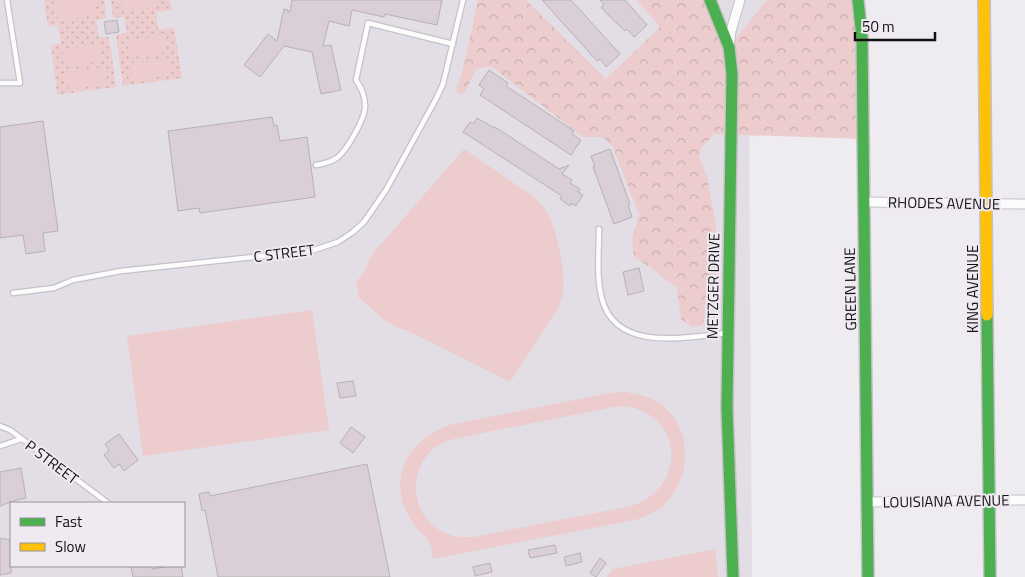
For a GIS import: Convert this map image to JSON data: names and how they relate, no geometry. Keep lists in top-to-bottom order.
{
  "streets": {
    "street": [
      "RHODES AVENUE",
      "METZGER DRIVE",
      "GREEN LANE",
      "KING AVENUE",
      "LOUISIANA AVENUE"
    ],
    "lane": ["C STREET", "P STREET"]
  },
  "crossings": [
    ["RHODES AVENUE", "GREEN LANE"],
    ["RHODES AVENUE", "KING AVENUE"],
    ["GREEN LANE", "LOUISIANA AVENUE"],
    ["KING AVENUE", "LOUISIANA AVENUE"]
  ],
  "legend": ["Fast", "Slow"],
  "scale_bar": "50 m"
}
